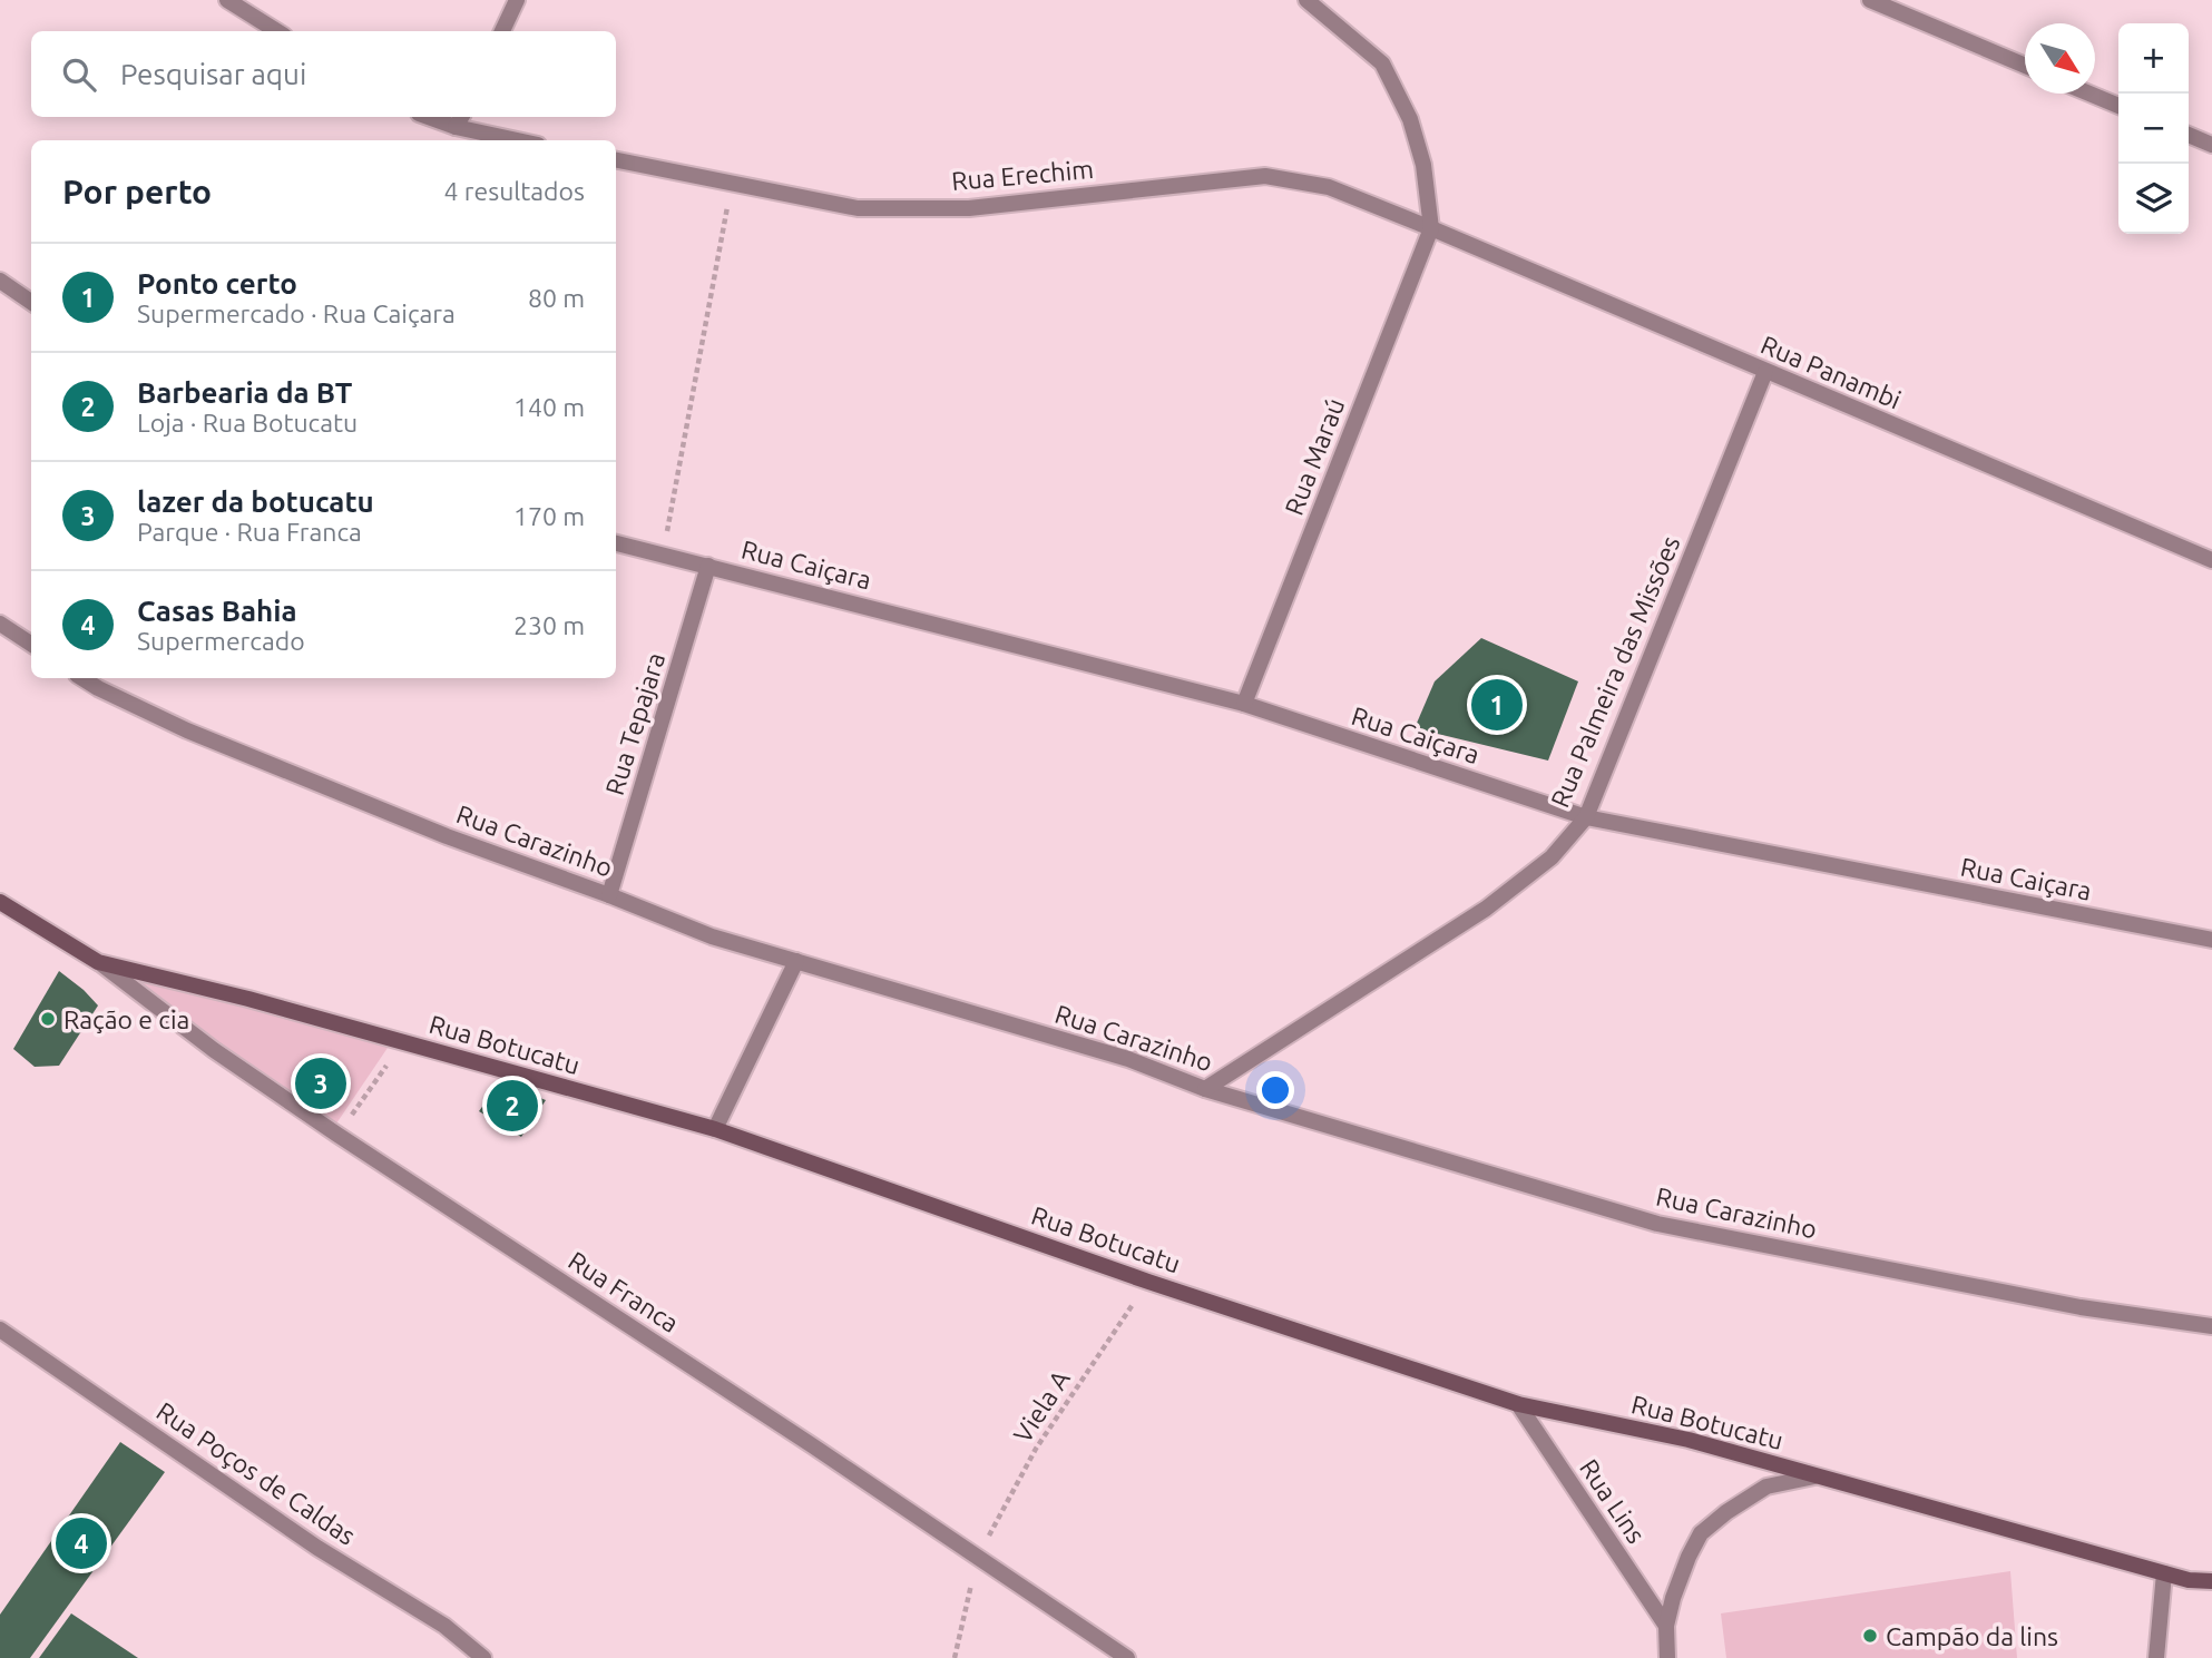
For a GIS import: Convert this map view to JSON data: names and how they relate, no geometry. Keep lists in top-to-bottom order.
{
  "streets": {
    "main road": ["Rua Botucatu"],
    "street": [
      "Rua Erechim",
      "Rua Panambi",
      "Rua Maraú",
      "Rua Caiçara",
      "Rua Palmeira das Missões",
      "Rua Tepajara",
      "Rua Carazinho",
      "Rua Franca",
      "Rua Poços de Caldas",
      "Rua Lins"
    ],
    "path": ["Viela A"]
  },
  "crossings": [
    ["Rua Erechim", "Rua Panambi"],
    ["Rua Erechim", "Rua Maraú"],
    ["Rua Panambi", "Rua Maraú"],
    ["Rua Panambi", "Rua Palmeira das Missões"],
    ["Rua Maraú", "Rua Caiçara"],
    ["Rua Caiçara", "Rua Palmeira das Missões"],
    ["Rua Caiçara", "Rua Tepajara"],
    ["Rua Palmeira das Missões", "Rua Carazinho"],
    ["Rua Tepajara", "Rua Carazinho"],
    ["Rua Botucatu", "Rua Franca"],
    ["Rua Botucatu", "Viela A"],
    ["Rua Botucatu", "Rua Lins"],
    ["Rua Franca", "Viela A"]
  ],
  "places": ["Ração e cia", "Campão da lins"],
  "north": "bottom right",
  "page": {
    "map_buttons": ["+", "−"],
    "search": "Pesquisar aqui",
    "heading": ["Por perto", "4 resultados"],
    "list": [
      {
        "mark": "1",
        "name": "Ponto certo",
        "note": "Supermercado · Rua Caiçara",
        "value": "80 m"
      },
      {
        "mark": "2",
        "name": "Barbearia da BT",
        "note": "Loja · Rua Botucatu",
        "value": "140 m"
      },
      {
        "mark": "3",
        "name": "lazer da botucatu",
        "note": "Parque · Rua Franca",
        "value": "170 m"
      },
      {
        "mark": "4",
        "name": "Casas Bahia",
        "note": "Supermercado",
        "value": "230 m"
      }
    ],
    "pins": [
      "1",
      "3",
      "2",
      "4"
    ]
  }
}
